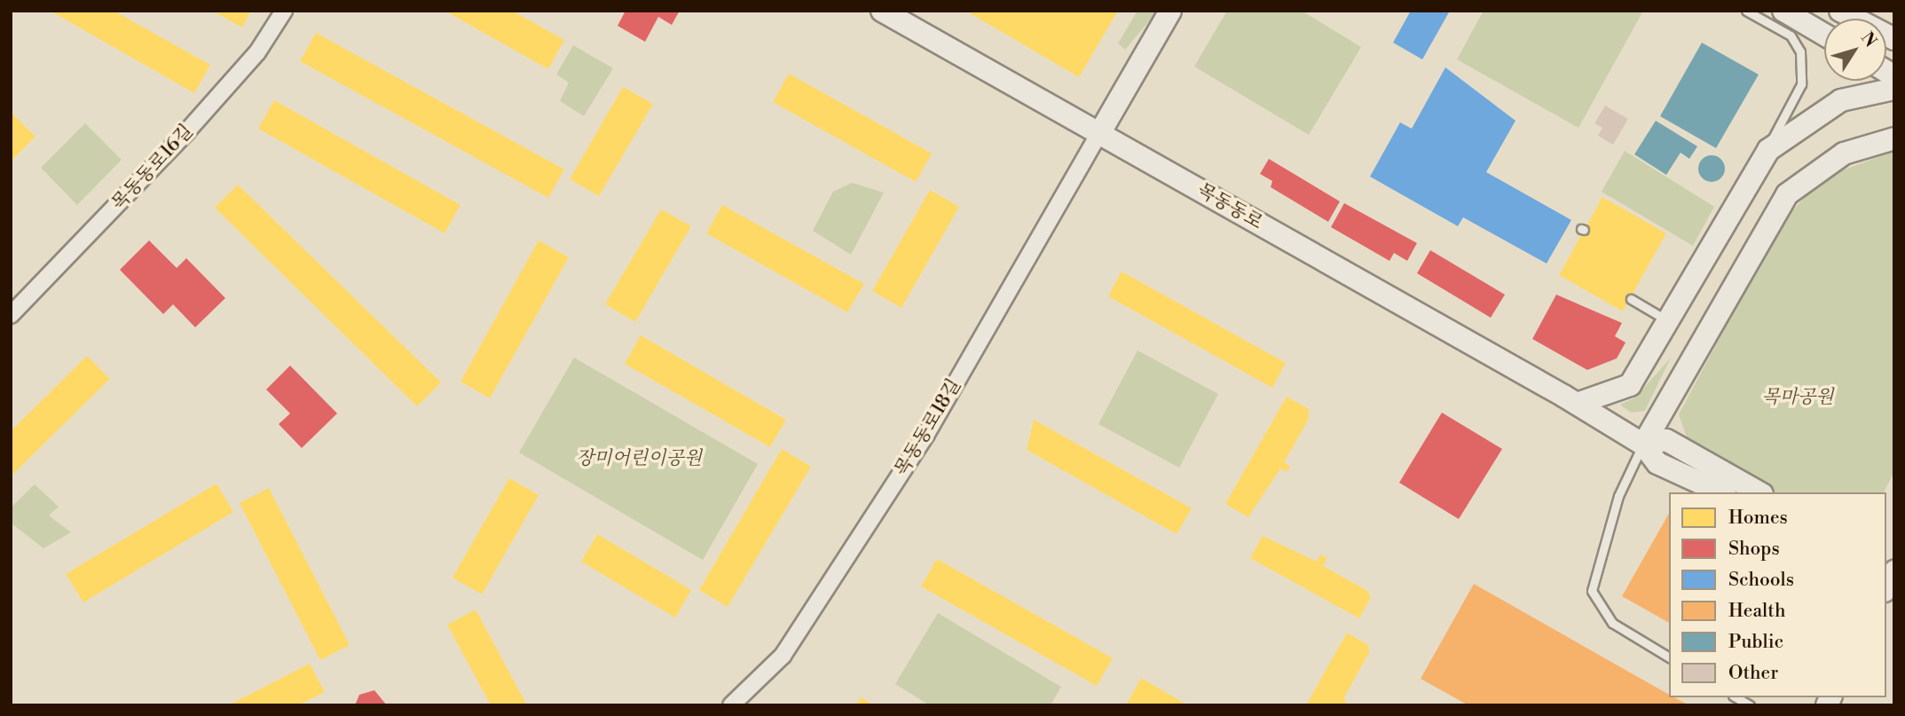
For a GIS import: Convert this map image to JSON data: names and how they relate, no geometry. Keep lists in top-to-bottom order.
{
  "streets": {
    "main road": ["목동동로"],
    "street": ["목동동로16길", "목동동로18길"]
  },
  "crossings": [
    ["목동동로", "목동동로18길"]
  ],
  "parks": ["목마공원", "장미어린이공원"],
  "legend": [
    "Homes",
    "Shops",
    "Schools",
    "Health",
    "Public",
    "Other"
  ],
  "north": "top right"
}
